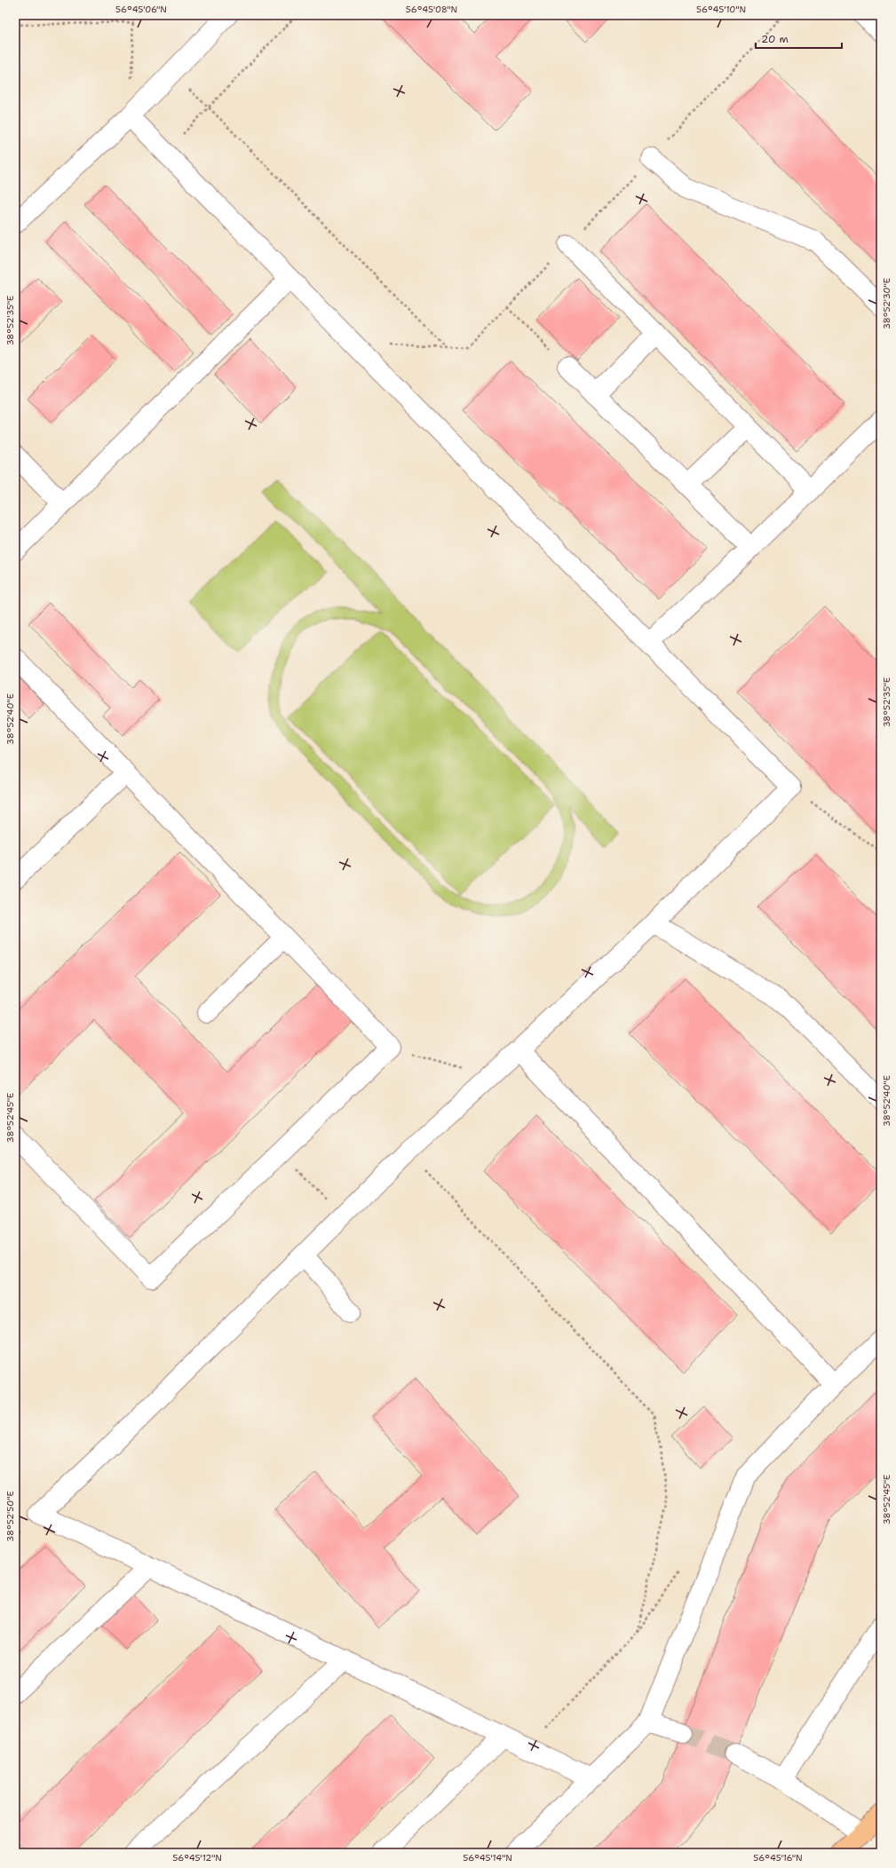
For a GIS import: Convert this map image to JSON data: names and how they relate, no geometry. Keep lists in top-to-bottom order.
{
  "scale_bar": "20 m",
  "coordinates": [
    "56°45'06\"N",
    "56°45'08\"N",
    "56°45'10\"N",
    "38°52'30\"E",
    "38°52'35\"E",
    "38°52'40\"E",
    "38°52'45\"E",
    "38°52'50\"E",
    "56°45'12\"N",
    "56°45'14\"N",
    "56°45'16\"N"
  ]
}
